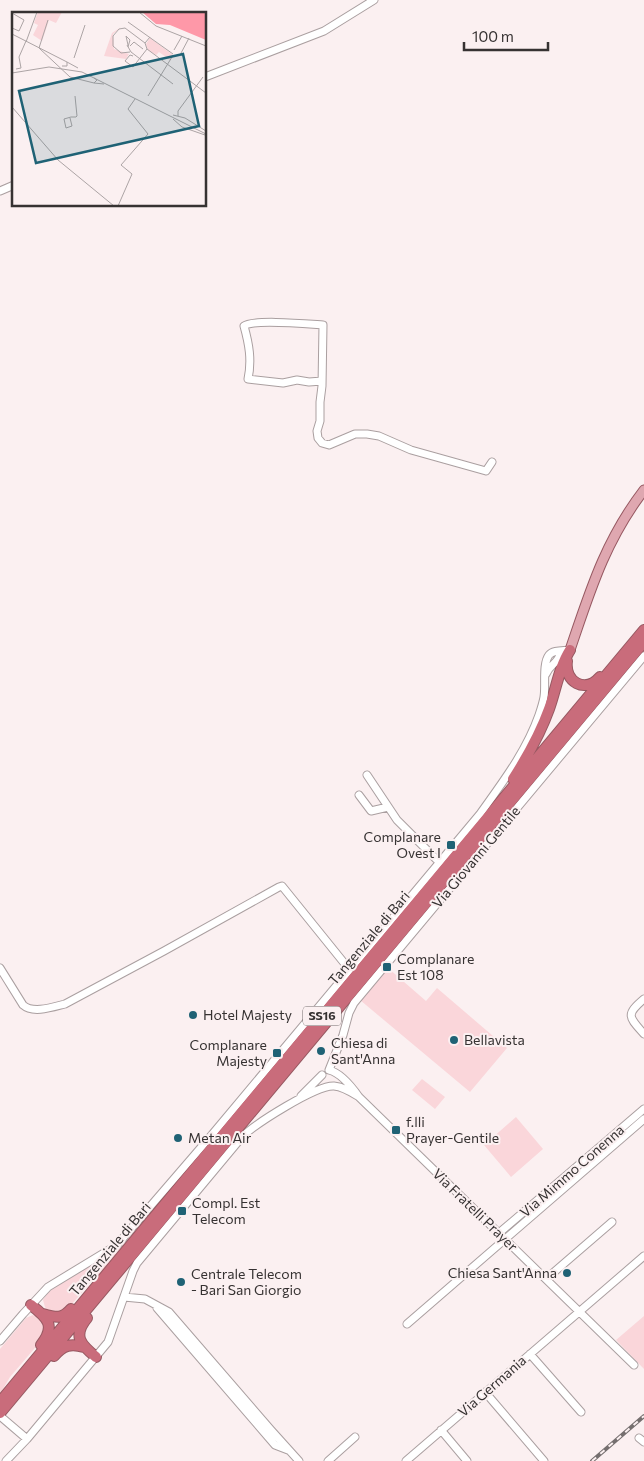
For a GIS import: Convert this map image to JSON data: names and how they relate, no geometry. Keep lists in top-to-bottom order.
{
  "streets": {
    "highway": ["Tangenziale di Bari", "SS16"],
    "street": [
      "Via Giovanni Gentile",
      "Via Mimmo Conenna",
      "Via Fratelli Prayer",
      "Via Germania"
    ]
  },
  "crossings": [
    ["Via Giovanni Gentile", "Via Fratelli Prayer"],
    ["Tangenziale di Bari", "SS16"],
    ["Via Mimmo Conenna", "Via Fratelli Prayer"],
    ["Via Fratelli Prayer", "Via Germania"]
  ],
  "places": {
    "transit": [
      "Complanare Ovest I",
      "Complanare Est 108",
      "Complanare Majesty",
      "f.lli Prayer-Gentile",
      "Compl. Est Telecom"
    ],
    "other": [
      "Hotel Majesty",
      "Bellavista",
      "Chiesa di Sant'Anna",
      "Metan Air",
      "Chiesa Sant'Anna",
      "Centrale Telecom - Bari San Giorgio"
    ]
  },
  "scale_bar": "100 m"
}
